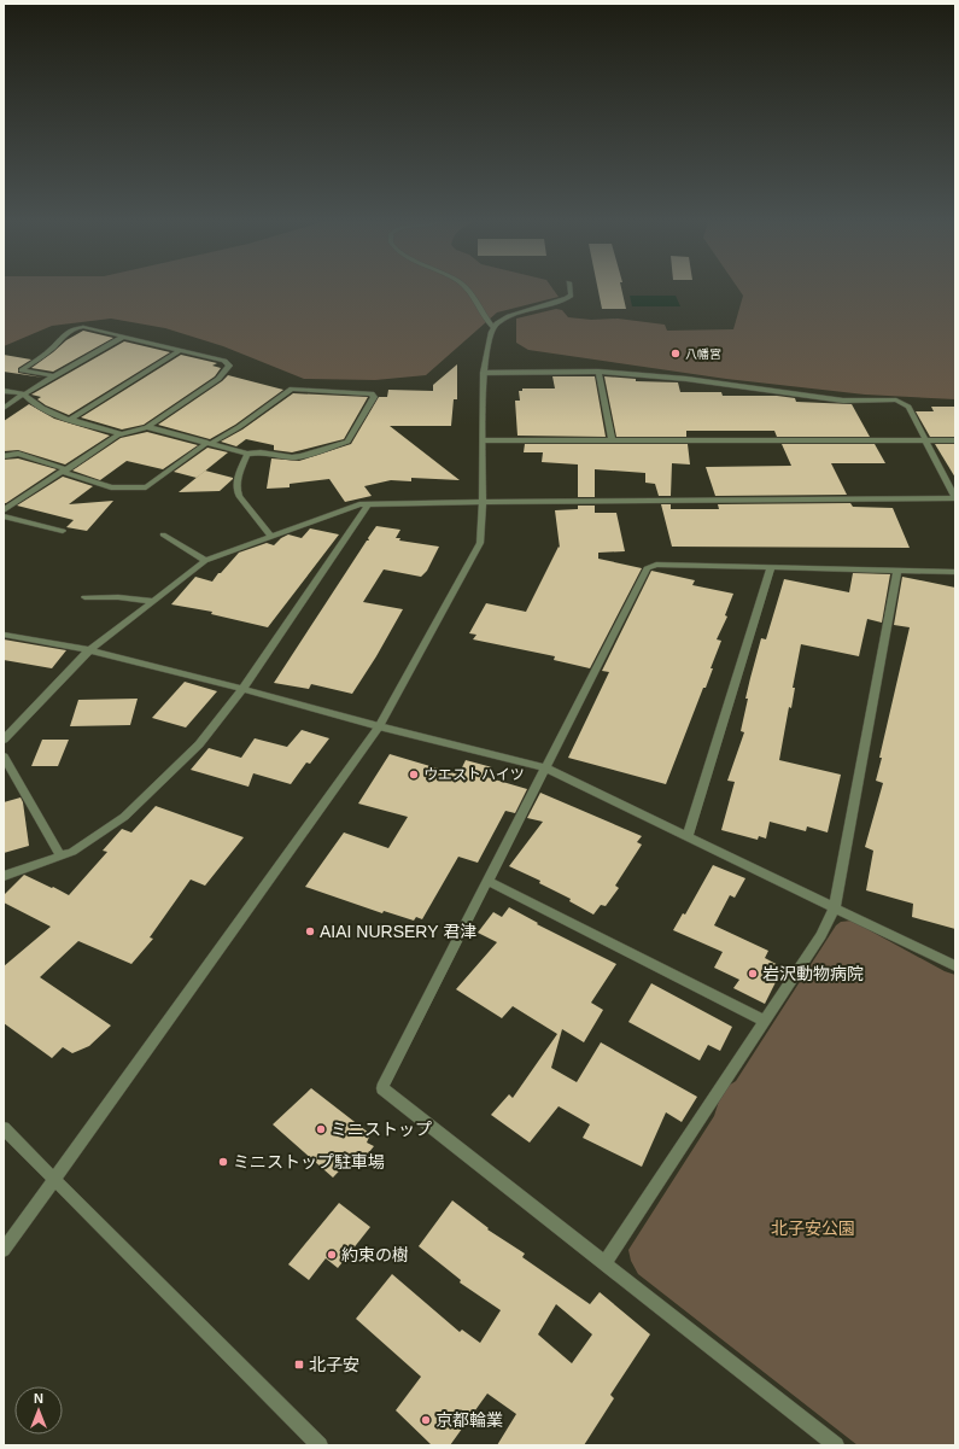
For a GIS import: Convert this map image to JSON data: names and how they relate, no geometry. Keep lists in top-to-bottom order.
{
  "parks": ["北子安公園"],
  "places": {
    "other": [
      "八幡宮",
      "ウエストハイツ",
      "AIAI NURSERY 君津",
      "岩沢動物病院",
      "ミニストップ",
      "ミニストップ駐車場",
      "約束の樹",
      "京都輪業"
    ],
    "transit": ["北子安"]
  },
  "north": "top"
}
